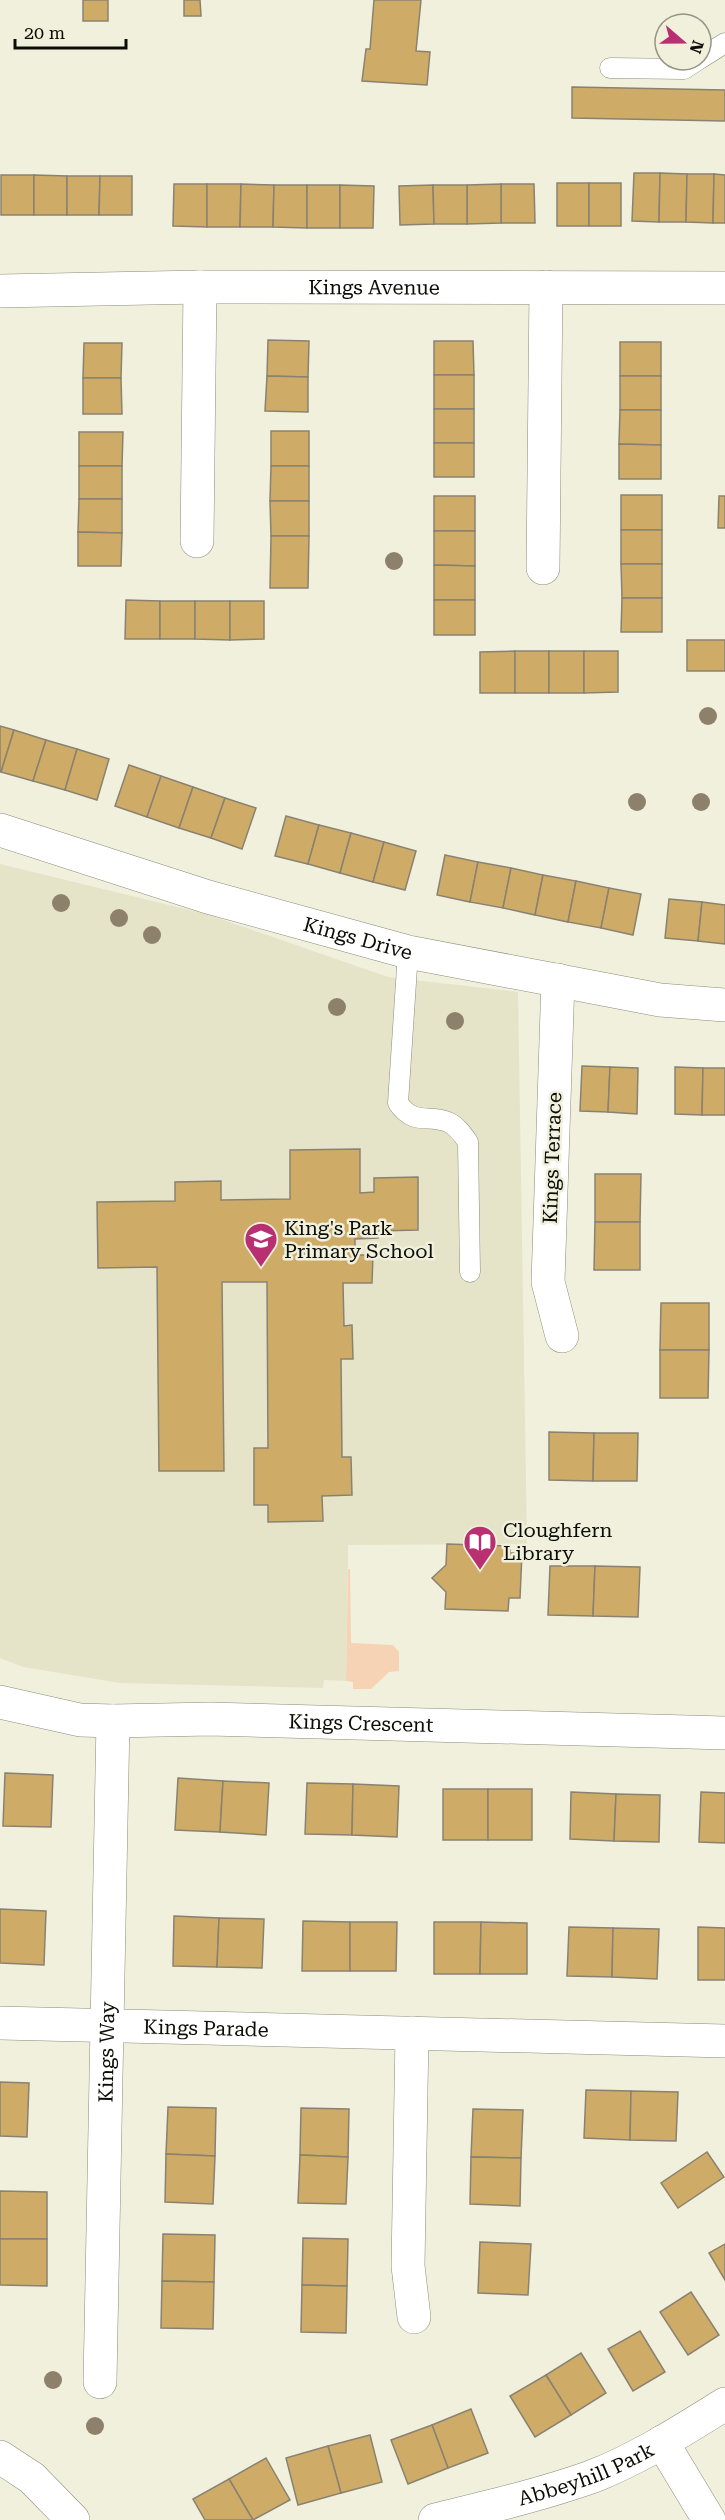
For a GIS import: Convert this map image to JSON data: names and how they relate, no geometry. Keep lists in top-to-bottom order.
{
  "streets": {
    "street": [
      "Kings Avenue",
      "Kings Drive",
      "Kings Terrace",
      "Kings Crescent",
      "Kings Parade",
      "Kings Way",
      "Abbeyhill Park"
    ]
  },
  "crossings": [
    ["Kings Drive", "Kings Terrace"],
    ["Kings Crescent", "Kings Way"],
    ["Kings Parade", "Kings Way"]
  ],
  "places": {
    "school or university": ["King's Park Primary School"],
    "library": ["Cloughfern Library"]
  },
  "scale_bar": "20 m",
  "north": "right"
}
